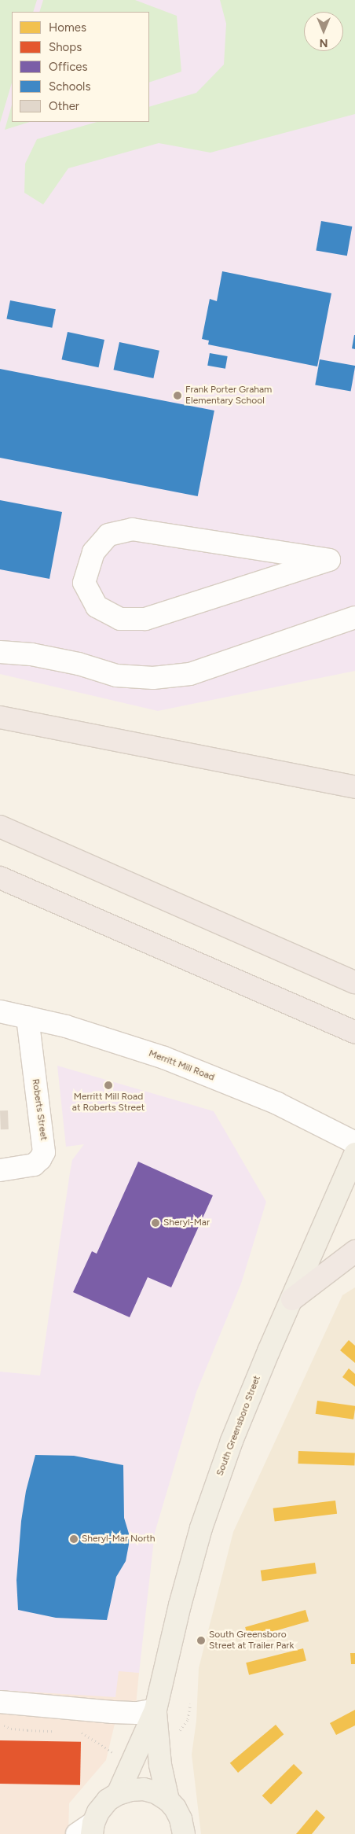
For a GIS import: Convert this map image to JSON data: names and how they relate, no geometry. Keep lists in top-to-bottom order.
{
  "streets": {
    "main road": ["South Greensboro Street"],
    "street": ["Merritt Mill Road", "Roberts Street"]
  },
  "crossings": [
    ["Merritt Mill Road", "Roberts Street"]
  ],
  "places": [
    "Frank Porter Graham Elementary School",
    "Merritt Mill Road at Roberts Street",
    "Sheryl-Mar",
    "Sheryl-Mar North",
    "South Greensboro Street at Trailer Park"
  ],
  "legend": [
    "Homes",
    "Shops",
    "Offices",
    "Schools",
    "Other"
  ],
  "north": "bottom"
}
